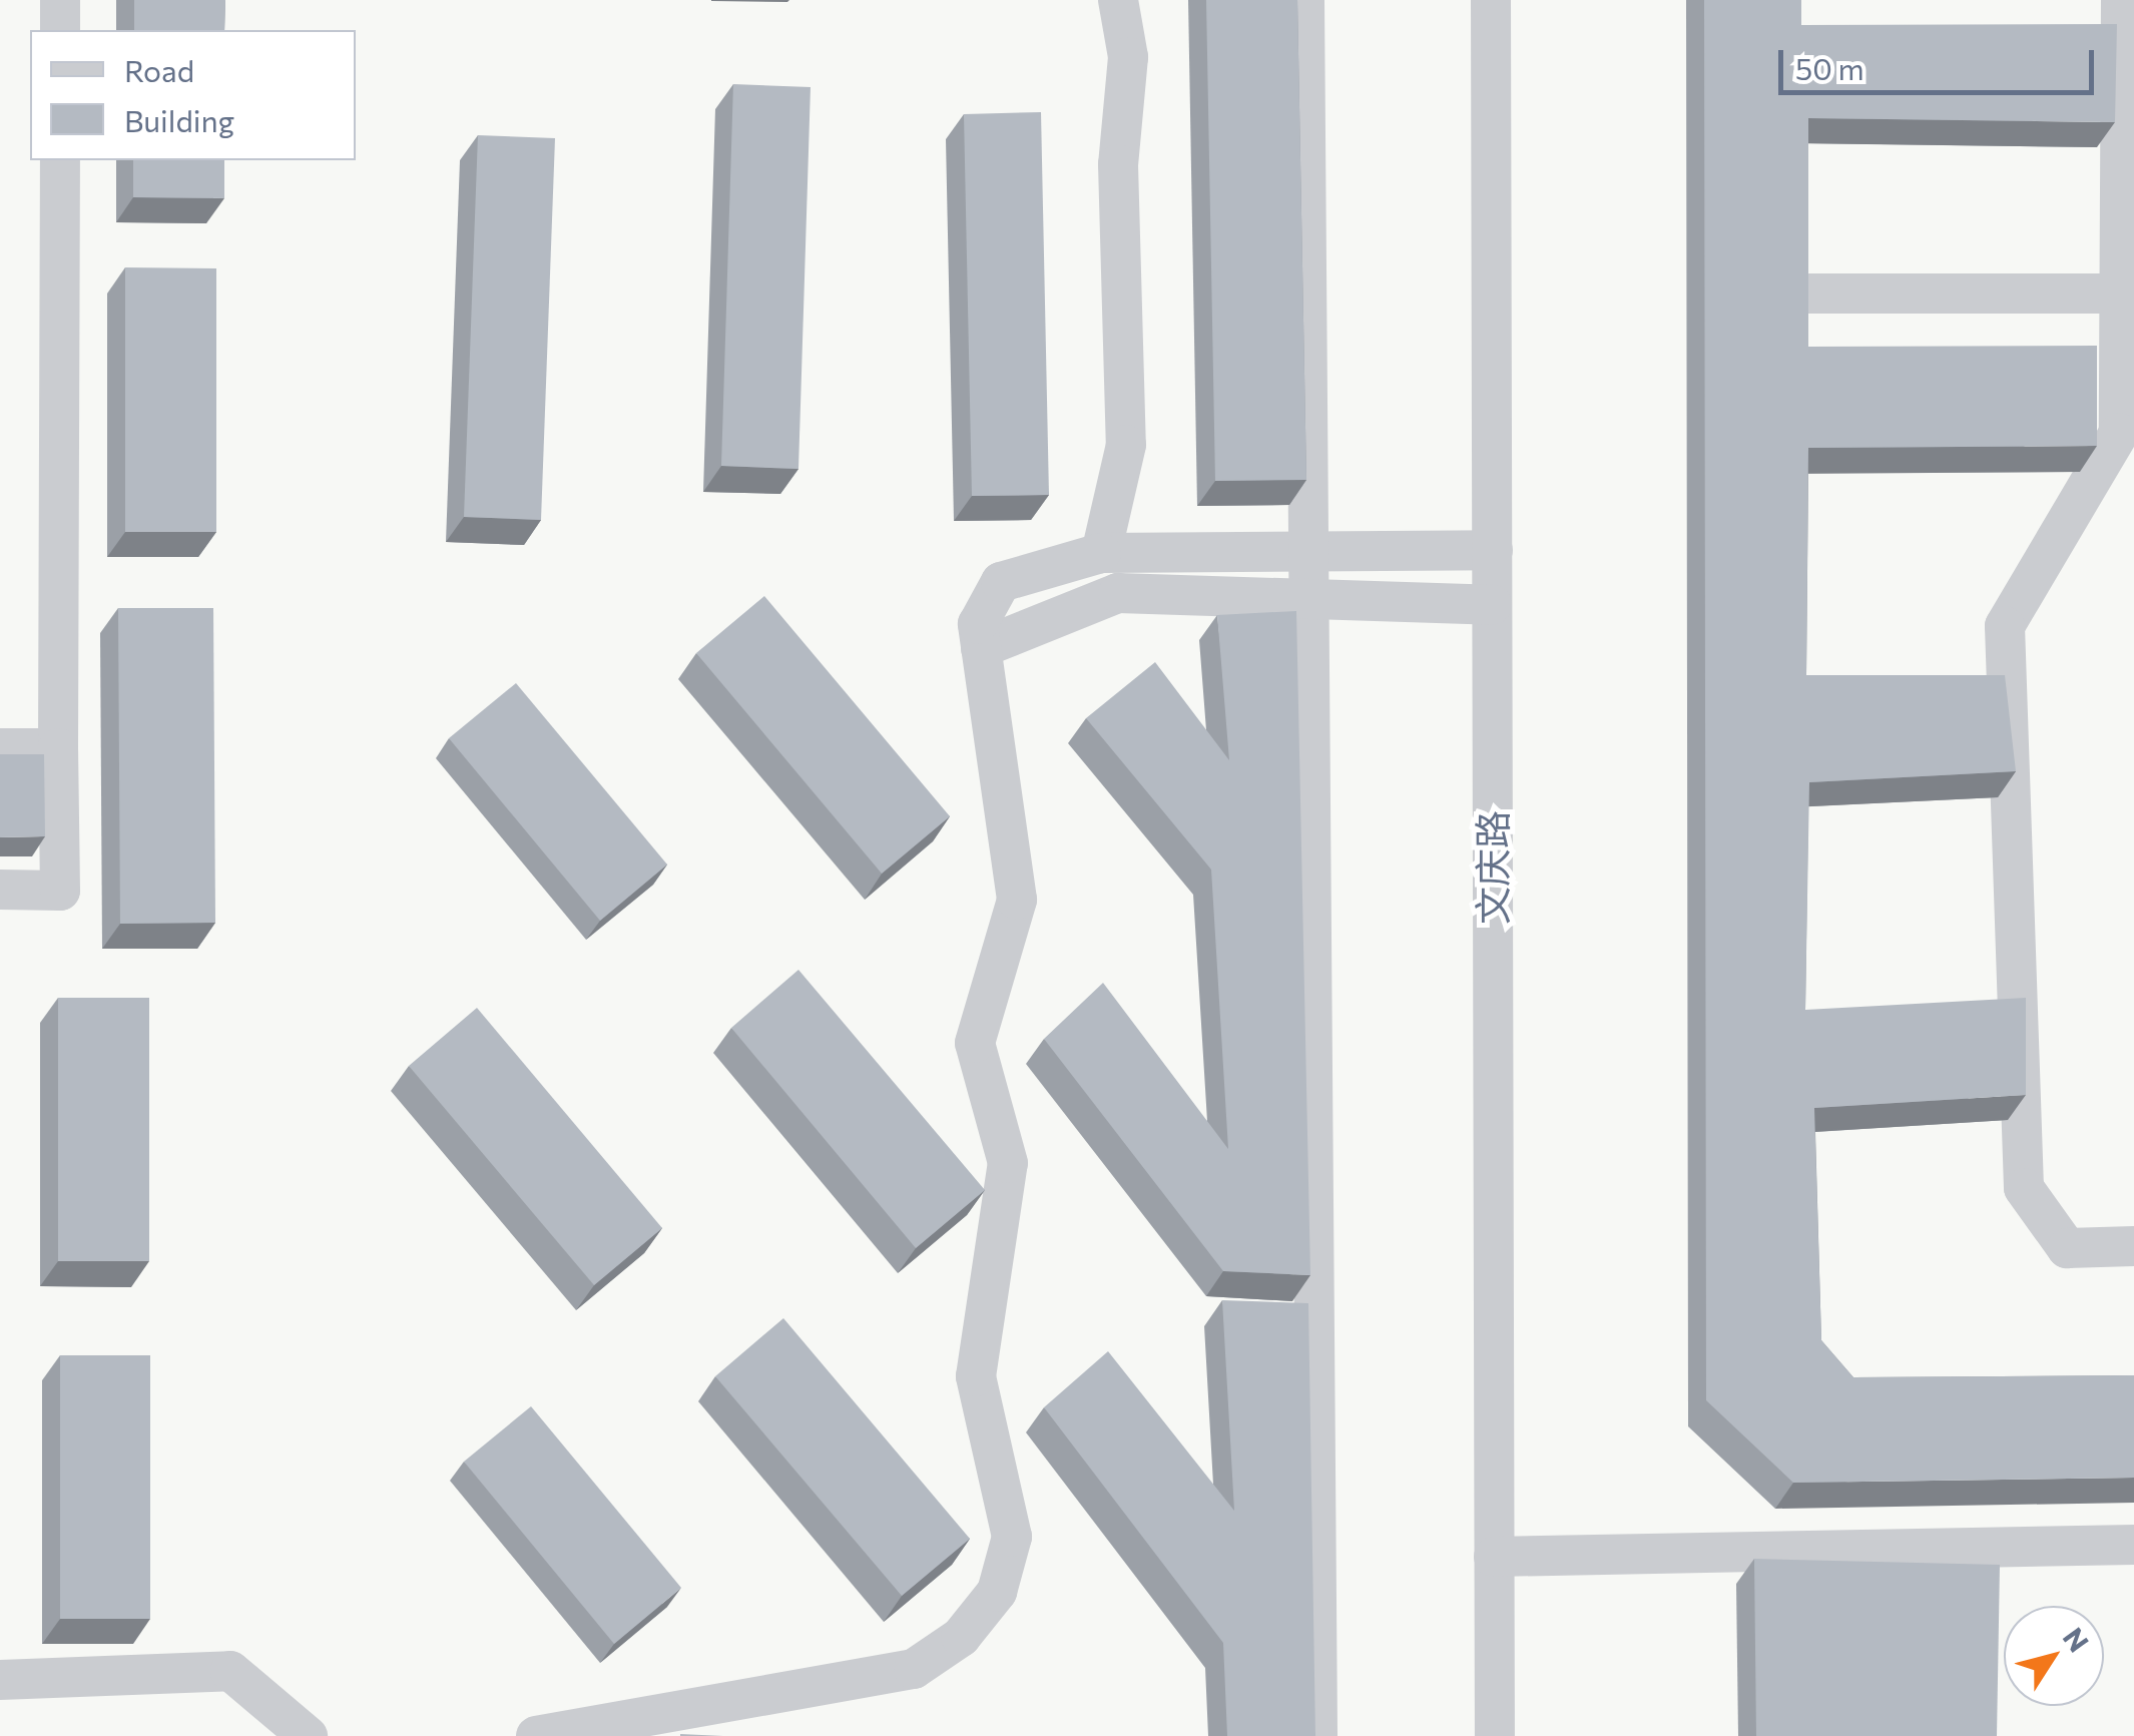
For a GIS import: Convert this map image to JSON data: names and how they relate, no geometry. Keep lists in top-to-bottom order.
{
  "streets": {
    "street": ["文庆路"]
  },
  "legend": ["Road", "Building"],
  "scale_bar": "50 m",
  "north": "top right"
}
